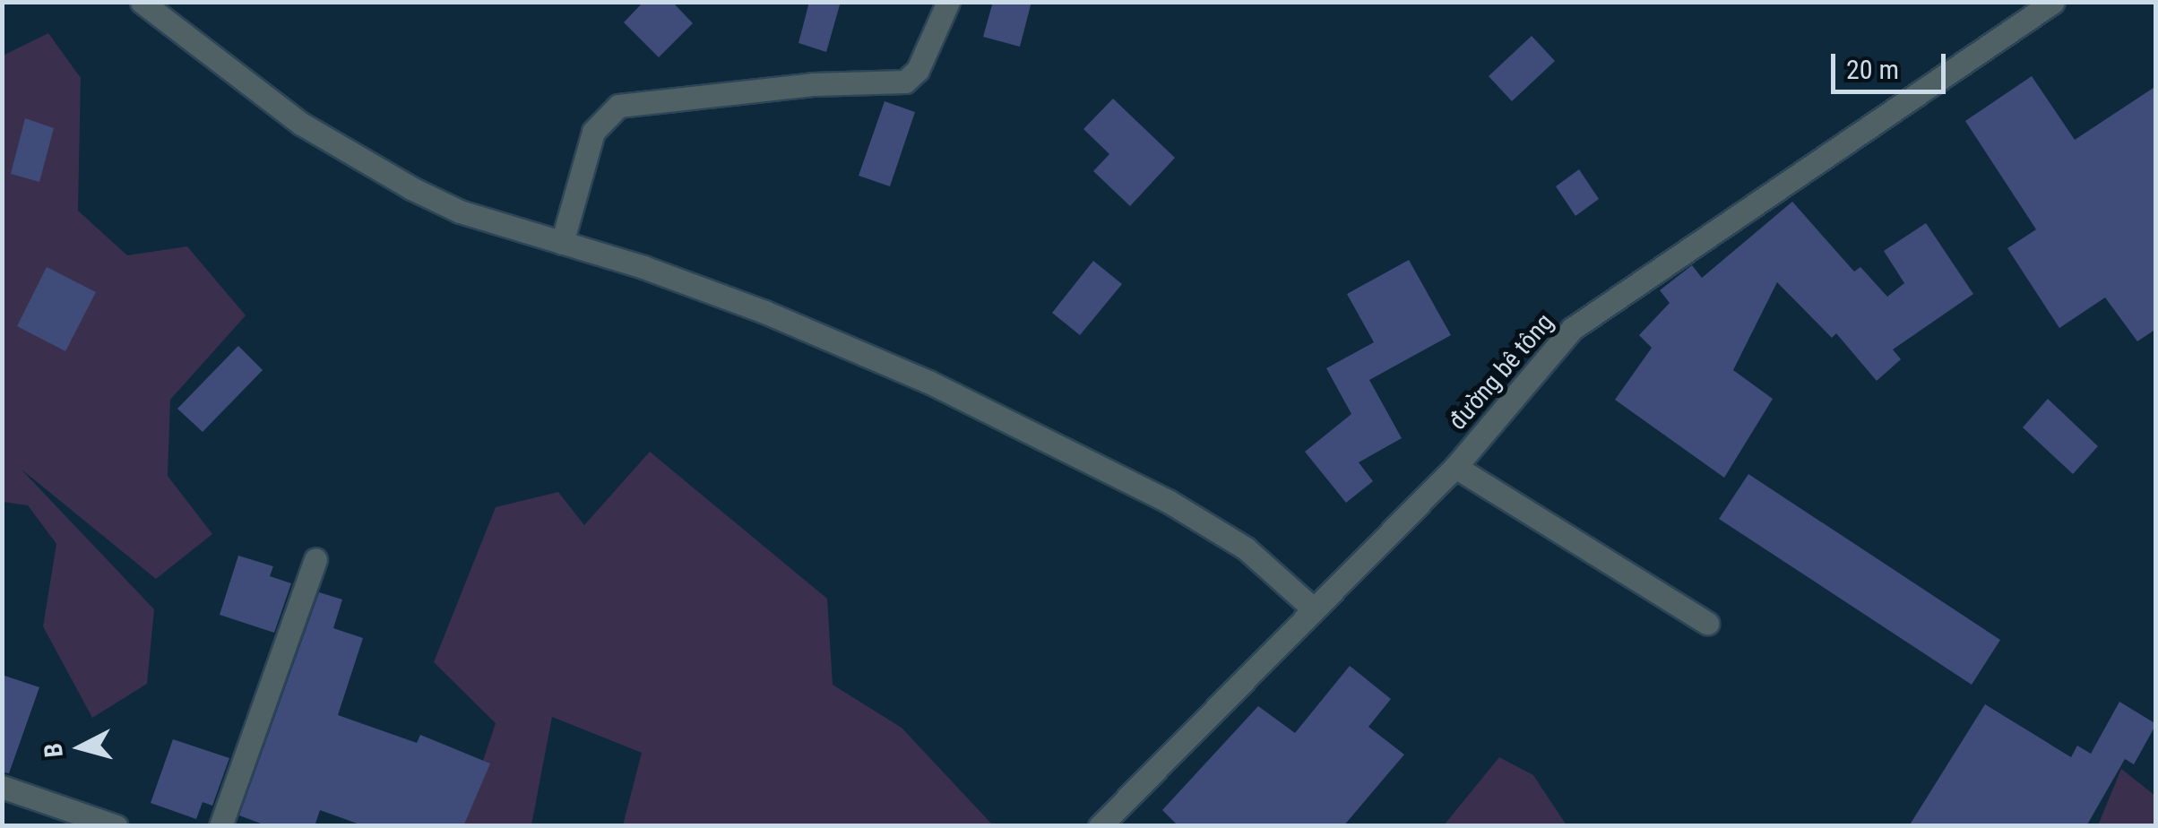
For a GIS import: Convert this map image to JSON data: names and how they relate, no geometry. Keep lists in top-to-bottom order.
{
  "streets": {
    "street": ["đường bê tông"]
  },
  "scale_bar": "20 m",
  "north": "left"
}
